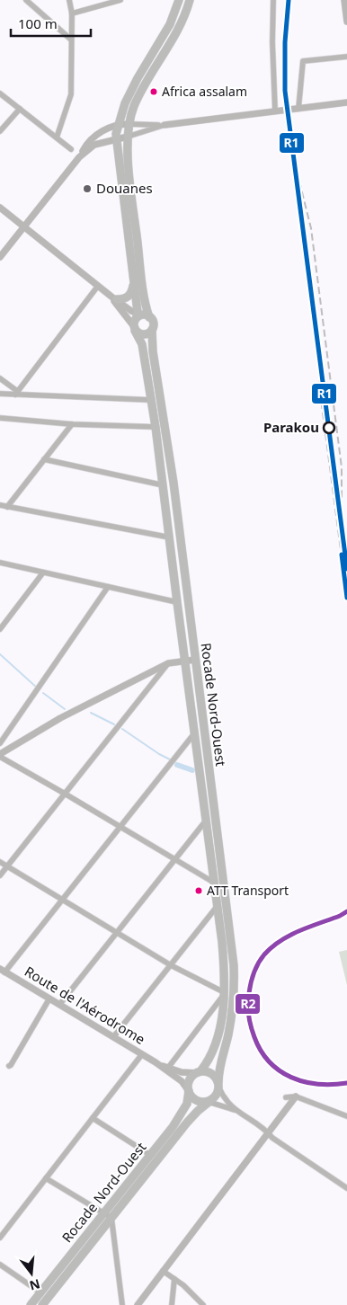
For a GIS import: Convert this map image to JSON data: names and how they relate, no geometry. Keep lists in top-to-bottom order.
{
  "streets": {
    "main road": ["Rocade Nord-Ouest"],
    "street": ["Route de l'Aérodrome"]
  },
  "crossings": [
    ["Rocade Nord-Ouest", "Route de l'Aérodrome"]
  ],
  "places": [
    "Africa assalam",
    "Douanes",
    "Parakou",
    "ATT Transport"
  ],
  "lines": ["transit line R1", "transit line R2"],
  "scale_bar": "100 m",
  "north": "bottom"
}
